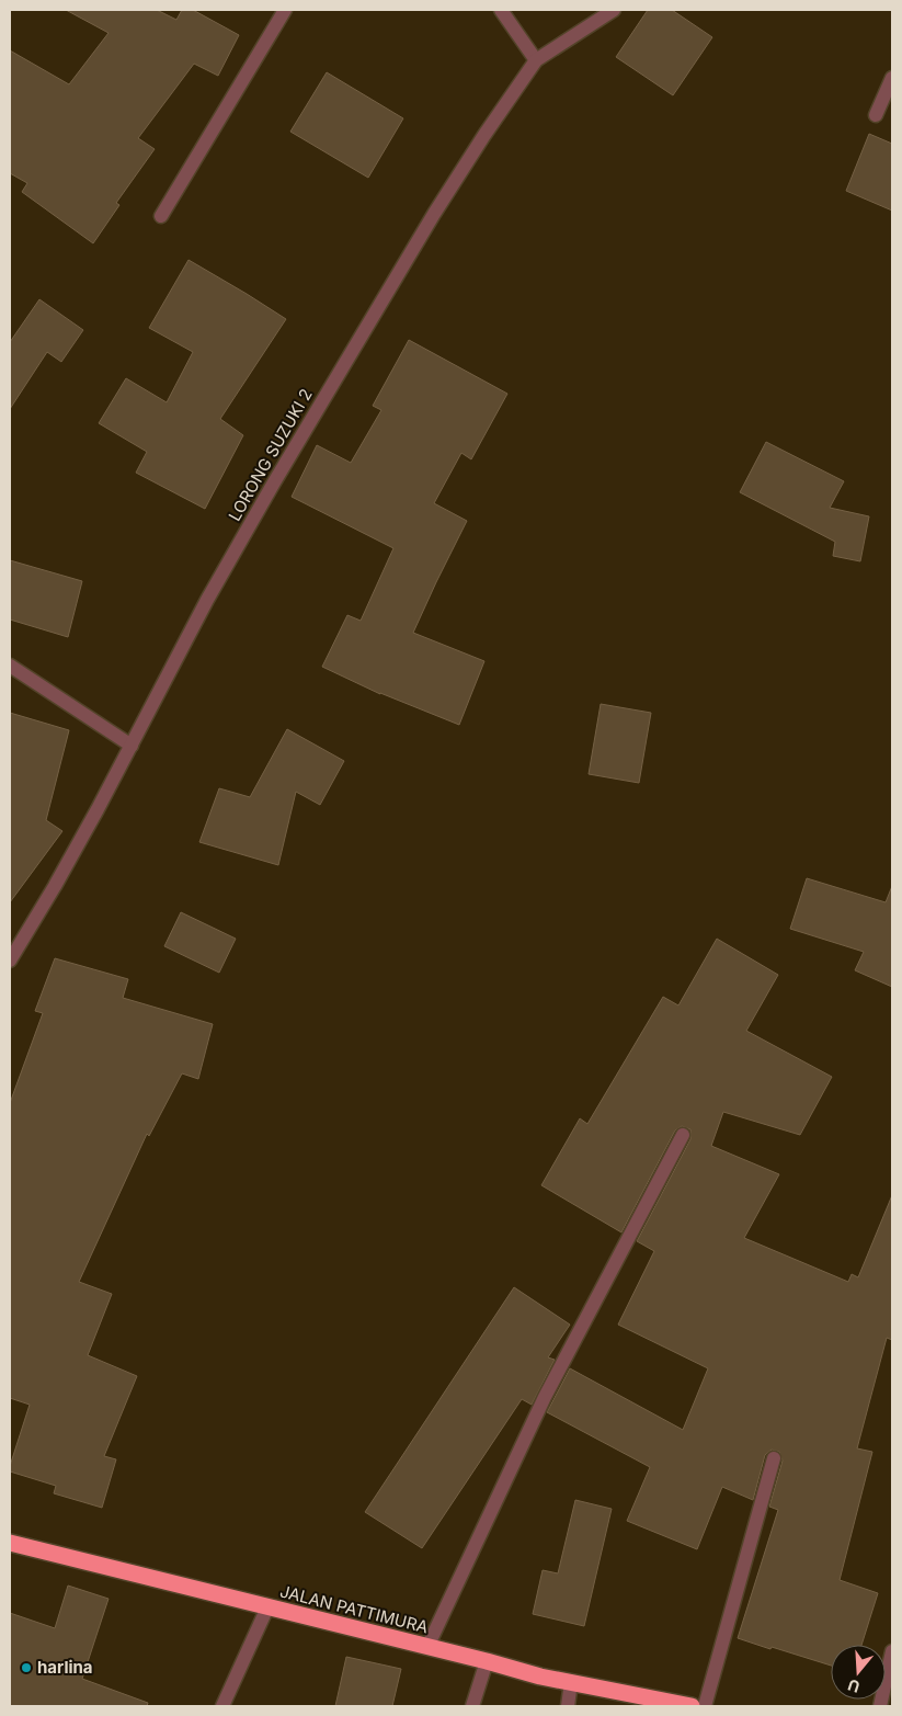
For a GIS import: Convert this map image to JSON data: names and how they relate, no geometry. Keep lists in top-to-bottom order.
{
  "streets": {
    "highway": ["JALAN PATTIMURA"],
    "street": ["LORONG SUZUKI 2"]
  },
  "places": ["harlina"],
  "north": "bottom"
}
